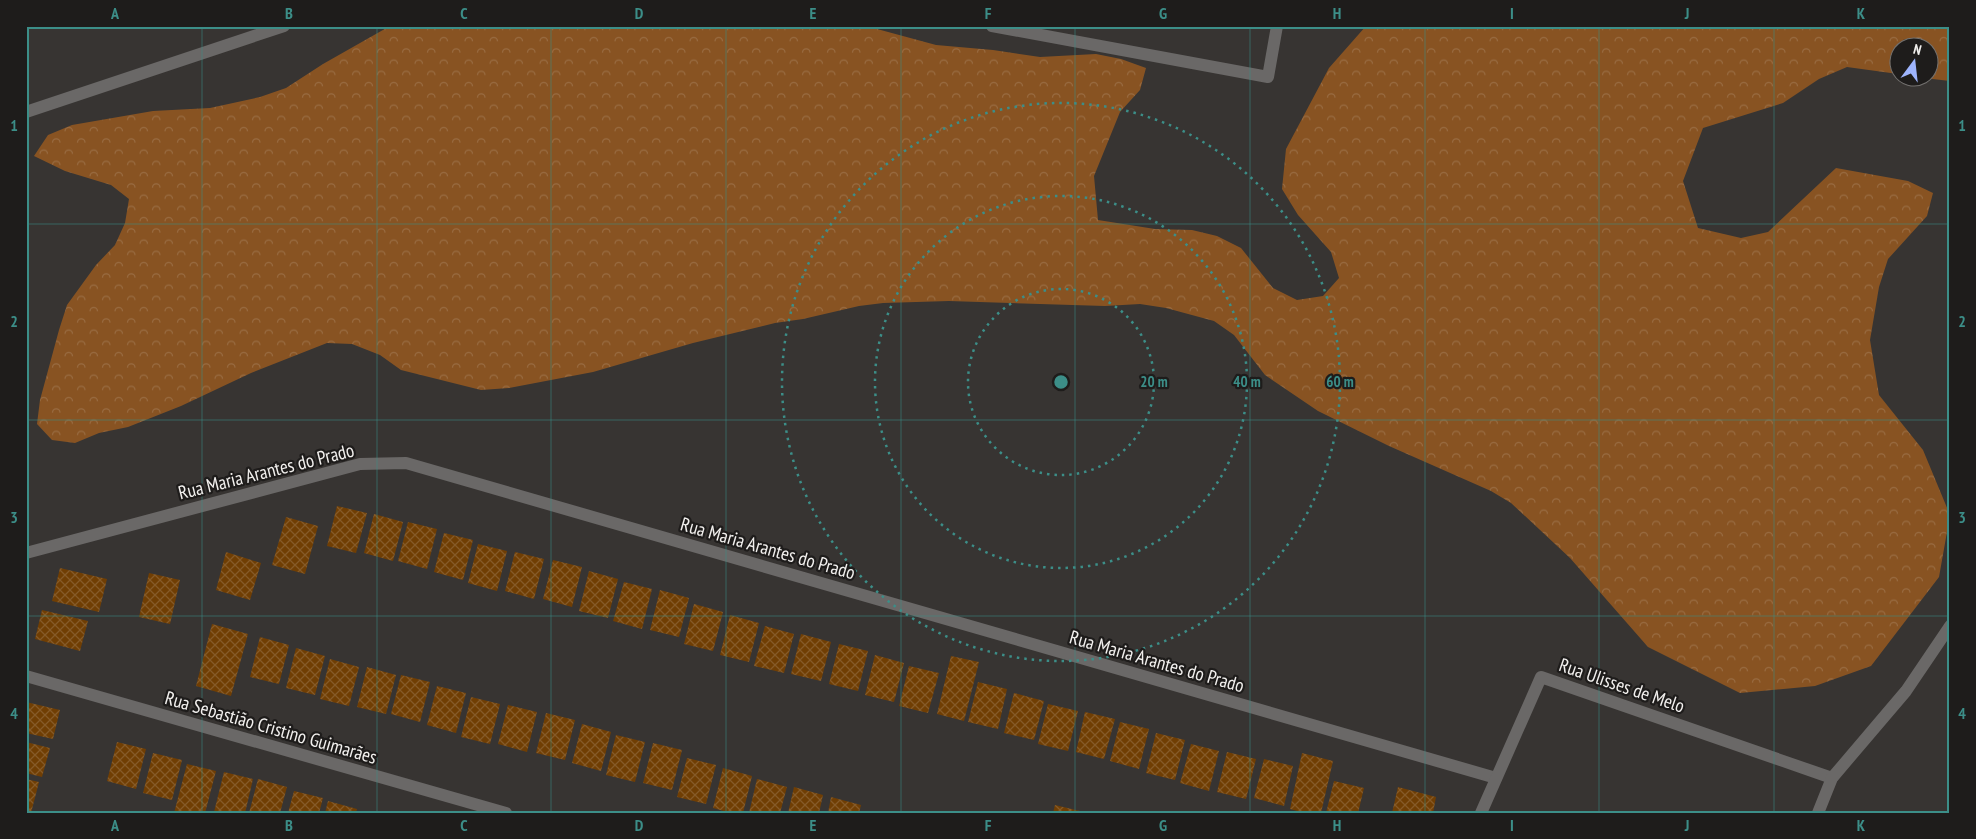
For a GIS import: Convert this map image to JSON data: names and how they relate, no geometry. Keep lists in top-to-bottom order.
{
  "streets": {
    "street": ["Rua Maria Arantes do Prado", "Rua Ulisses de Melo", "Rua Sebastião Cristino Guimarães"]
  },
  "crossings": [
    ["Rua Maria Arantes do Prado", "Rua Ulisses de Melo"]
  ],
  "north": "top",
  "grid": {
    "columns": [
      "A",
      "B",
      "C",
      "D",
      "E",
      "F",
      "G",
      "H",
      "I",
      "J",
      "K"
    ],
    "rows": [
      "1",
      "2",
      "3",
      "4"
    ]
  },
  "rings": ["20 m", "40 m", "60 m"]
}
